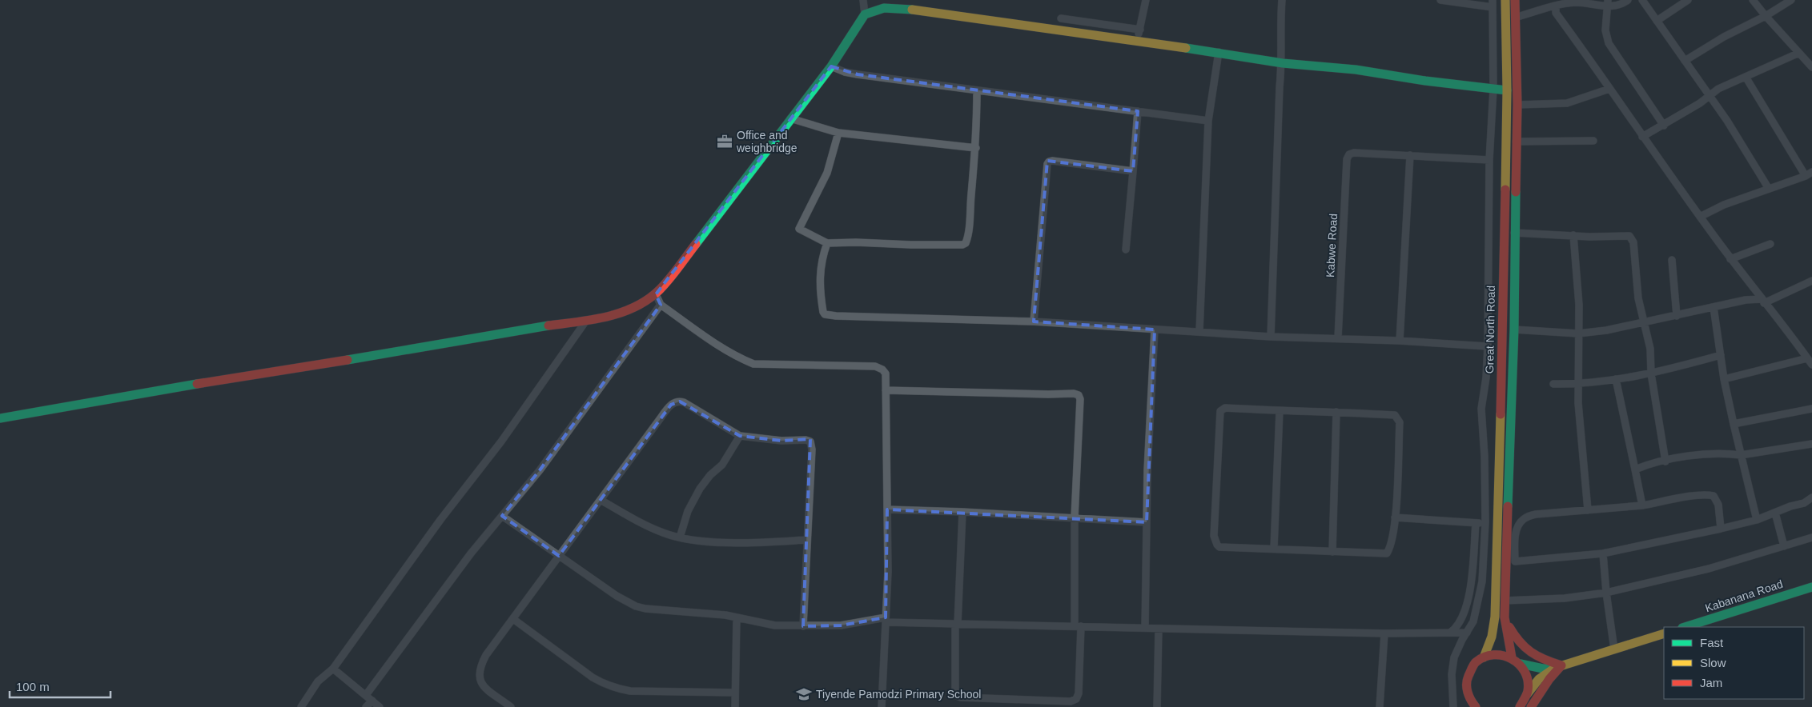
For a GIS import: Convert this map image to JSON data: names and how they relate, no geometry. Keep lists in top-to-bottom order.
{
  "streets": {
    "street": ["Kabwe Road", "Great North Road", "Kabanana Road"]
  },
  "places": {
    "office": ["Office and weighbridge"],
    "school or university": ["Tiyende Pamodzi Primary School"]
  },
  "legend": ["Fast", "Slow", "Jam"],
  "scale_bar": "100 m"
}
